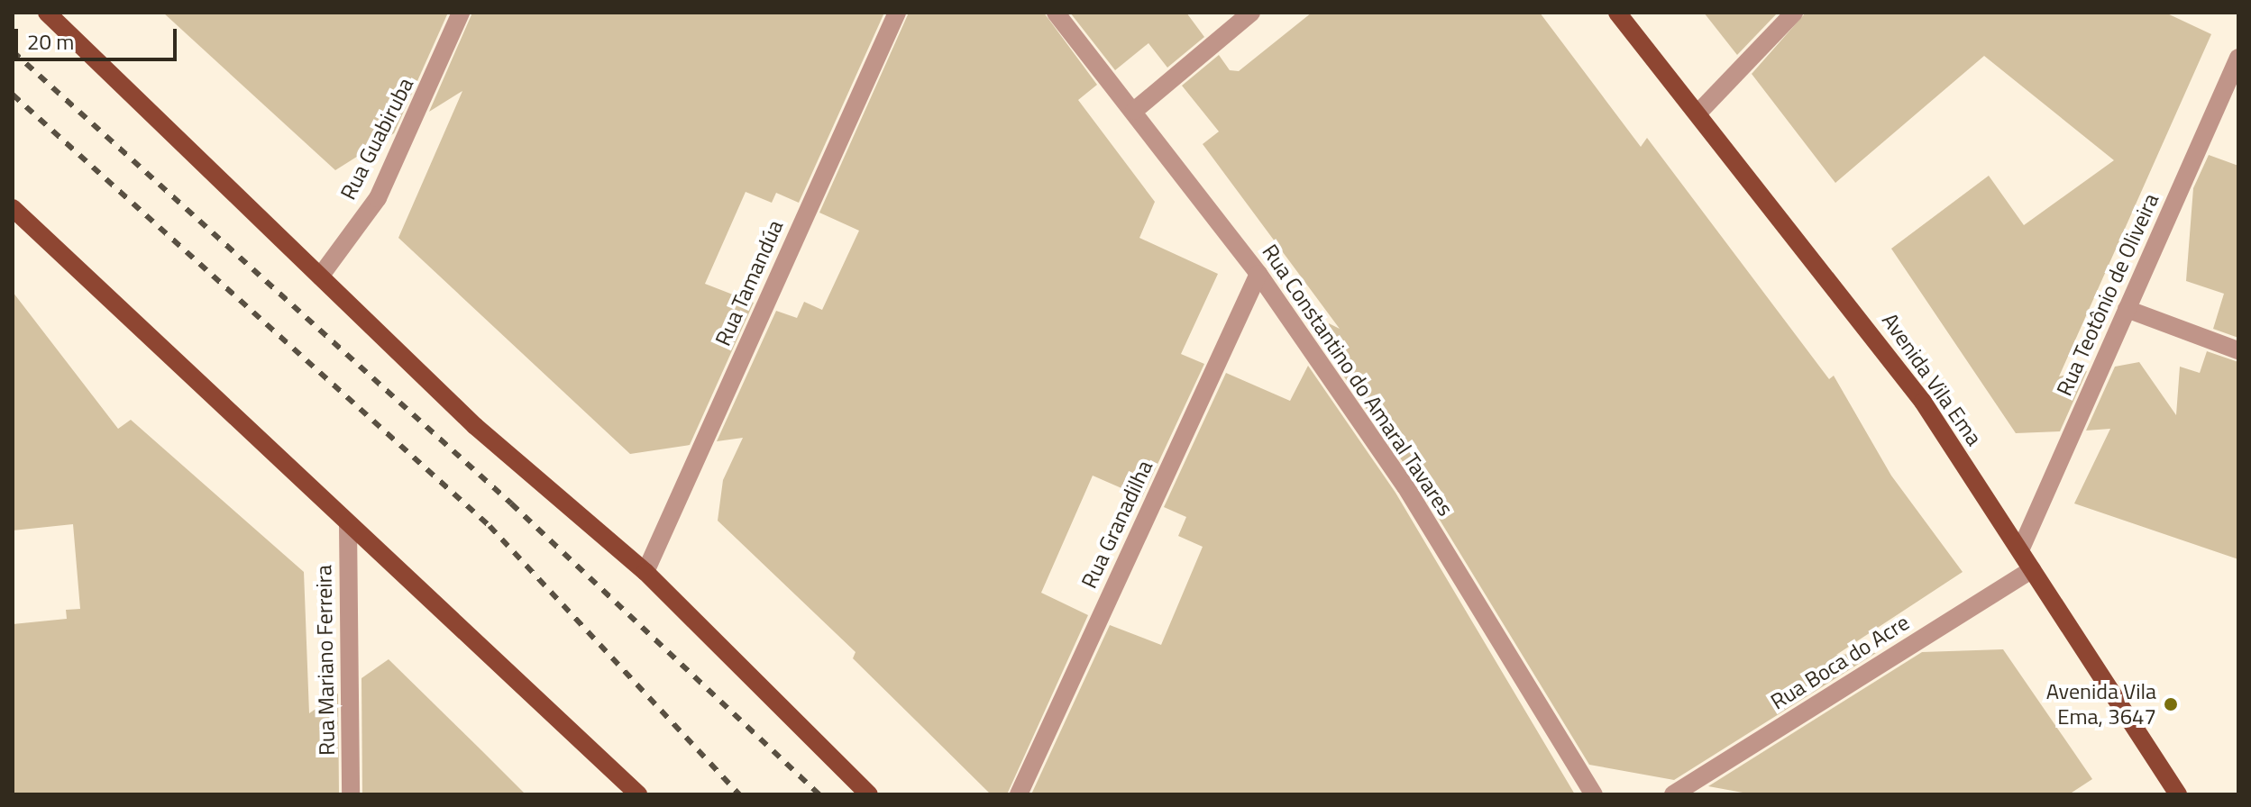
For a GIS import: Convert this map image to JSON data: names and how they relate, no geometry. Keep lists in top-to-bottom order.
{
  "streets": {
    "main road": ["Avenida Vila Ema"],
    "street": [
      "Rua Guabiruba",
      "Rua Tamandúa",
      "Rua Teotônio de Oliveira",
      "Rua Constantino do Amaral Tavares",
      "Rua Granadilha",
      "Rua Mariano Ferreira",
      "Rua Boca do Acre"
    ]
  },
  "crossings": [
    ["Rua Teotônio de Oliveira", "Avenida Vila Ema"],
    ["Avenida Vila Ema", "Rua Boca do Acre"],
    ["Rua Constantino do Amaral Tavares", "Rua Granadilha"]
  ],
  "places": ["Avenida Vila Ema, 3647"],
  "scale_bar": "20 m"
}
